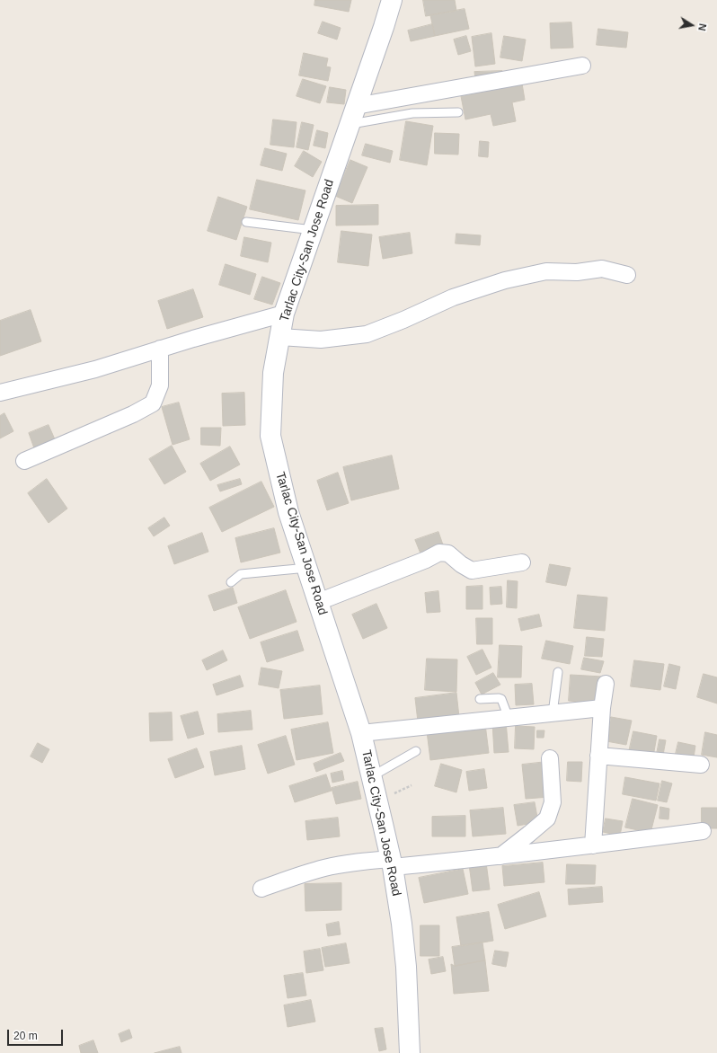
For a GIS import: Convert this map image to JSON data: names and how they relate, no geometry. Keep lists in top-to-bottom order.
{
  "streets": {
    "main road": ["Tarlac City-San Jose Road"]
  },
  "scale_bar": "20 m",
  "north": "right"
}
